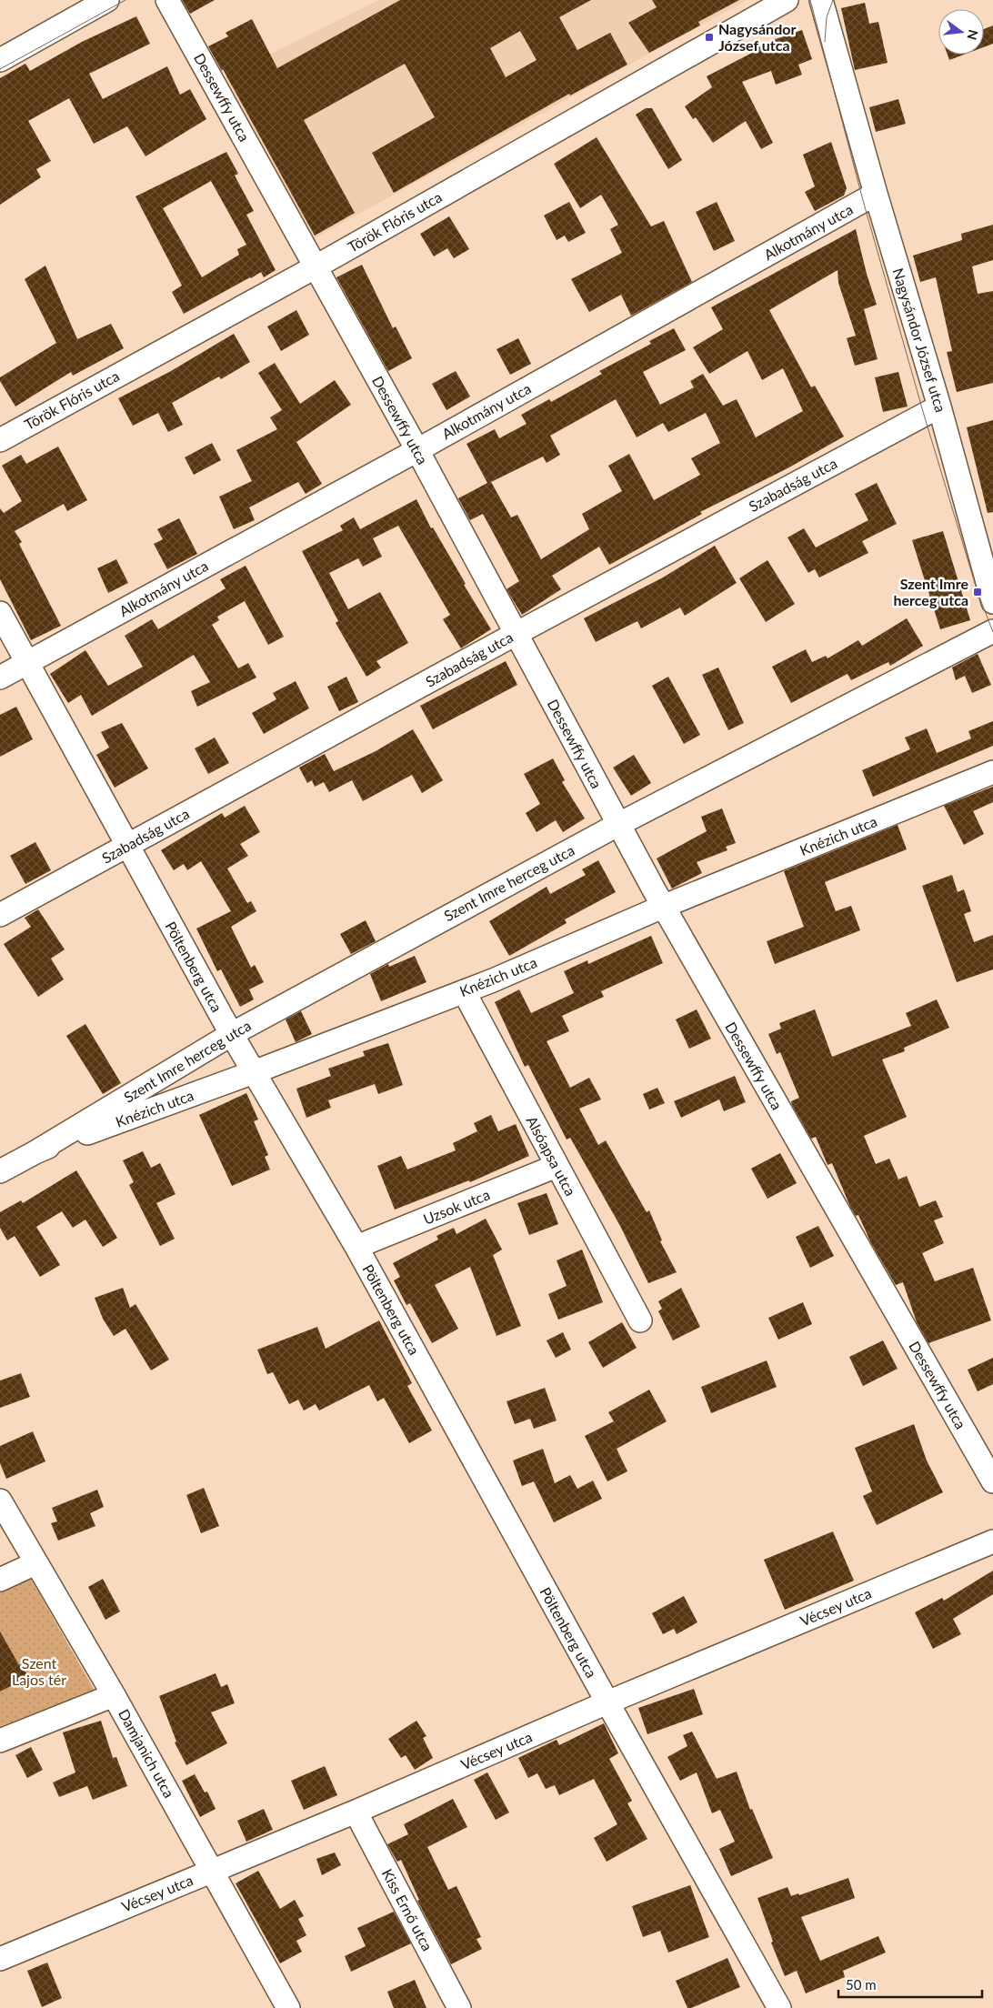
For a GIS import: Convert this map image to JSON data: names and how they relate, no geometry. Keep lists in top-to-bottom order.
{
  "streets": {
    "street": [
      "Dessewffy utca",
      "Török Flóris utca",
      "Alkotmány utca",
      "Nagysándor József utca",
      "Szabadság utca",
      "Knézich utca",
      "Szent Imre herceg utca",
      "Pöltenberg utca",
      "Alsóapsa utca",
      "Uzsok utca",
      "Vécsey utca",
      "Damjanich utca",
      "Kiss Ernő utca"
    ]
  },
  "crossings": [
    ["Dessewffy utca", "Török Flóris utca"],
    ["Dessewffy utca", "Alkotmány utca"],
    ["Dessewffy utca", "Szabadság utca"],
    ["Dessewffy utca", "Knézich utca"],
    ["Dessewffy utca", "Szent Imre herceg utca"],
    ["Alkotmány utca", "Nagysándor József utca"],
    ["Alkotmány utca", "Pöltenberg utca"],
    ["Nagysándor József utca", "Szabadság utca"],
    ["Szabadság utca", "Pöltenberg utca"],
    ["Knézich utca", "Szent Imre herceg utca"],
    ["Knézich utca", "Pöltenberg utca"],
    ["Knézich utca", "Alsóapsa utca"],
    ["Szent Imre herceg utca", "Pöltenberg utca"],
    ["Pöltenberg utca", "Uzsok utca"],
    ["Pöltenberg utca", "Vécsey utca"],
    ["Alsóapsa utca", "Uzsok utca"],
    ["Vécsey utca", "Damjanich utca"],
    ["Vécsey utca", "Kiss Ernő utca"]
  ],
  "parks": ["Szent Lajos tér"],
  "places": {
    "transit": ["Nagysándor József utca", "Szent Imre herceg utca"]
  },
  "scale_bar": "50 m",
  "north": "right"
}
